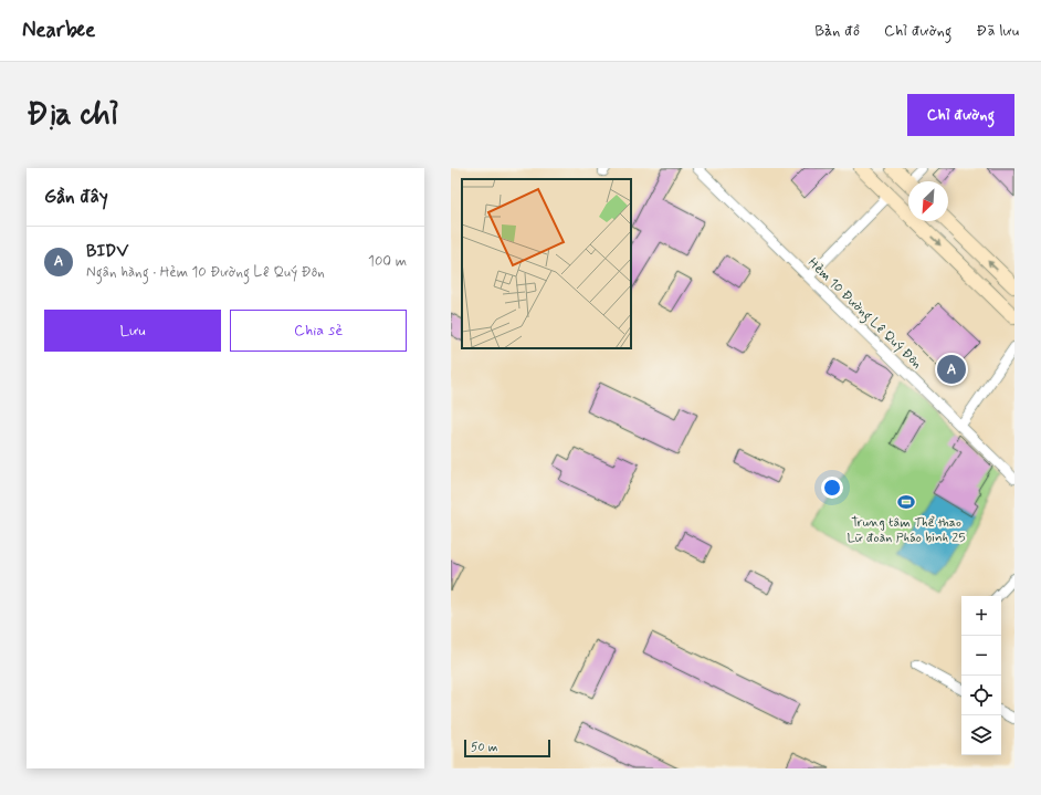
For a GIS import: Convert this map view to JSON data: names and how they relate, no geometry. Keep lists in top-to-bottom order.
{
  "streets": {
    "street": ["Hẻm 10 Đường Lê Quý Đôn"]
  },
  "places": {
    "sports": ["Trung tâm Thể thao Lữ đoàn Pháo binh 25"]
  },
  "scale_bar": "50 m",
  "north": "bottom left",
  "page": {
    "header": "Nearbee",
    "nav": ["Bản đồ", "Chỉ đường", "Đã lưu"],
    "buttons": [
      "Chỉ đường",
      ["Lưu", "Chia sẻ"]
    ],
    "title": "Địa chỉ",
    "heading": "Gần đây",
    "list": [
      {
        "mark": "A",
        "name": "BIDV",
        "note": "Ngân hàng · Hẻm 10 Đường Lê Quý Đôn",
        "value": "100 m"
      }
    ],
    "pins": "A",
    "map_buttons": ["+", "−"],
    "scale": "50 m"
  }
}
